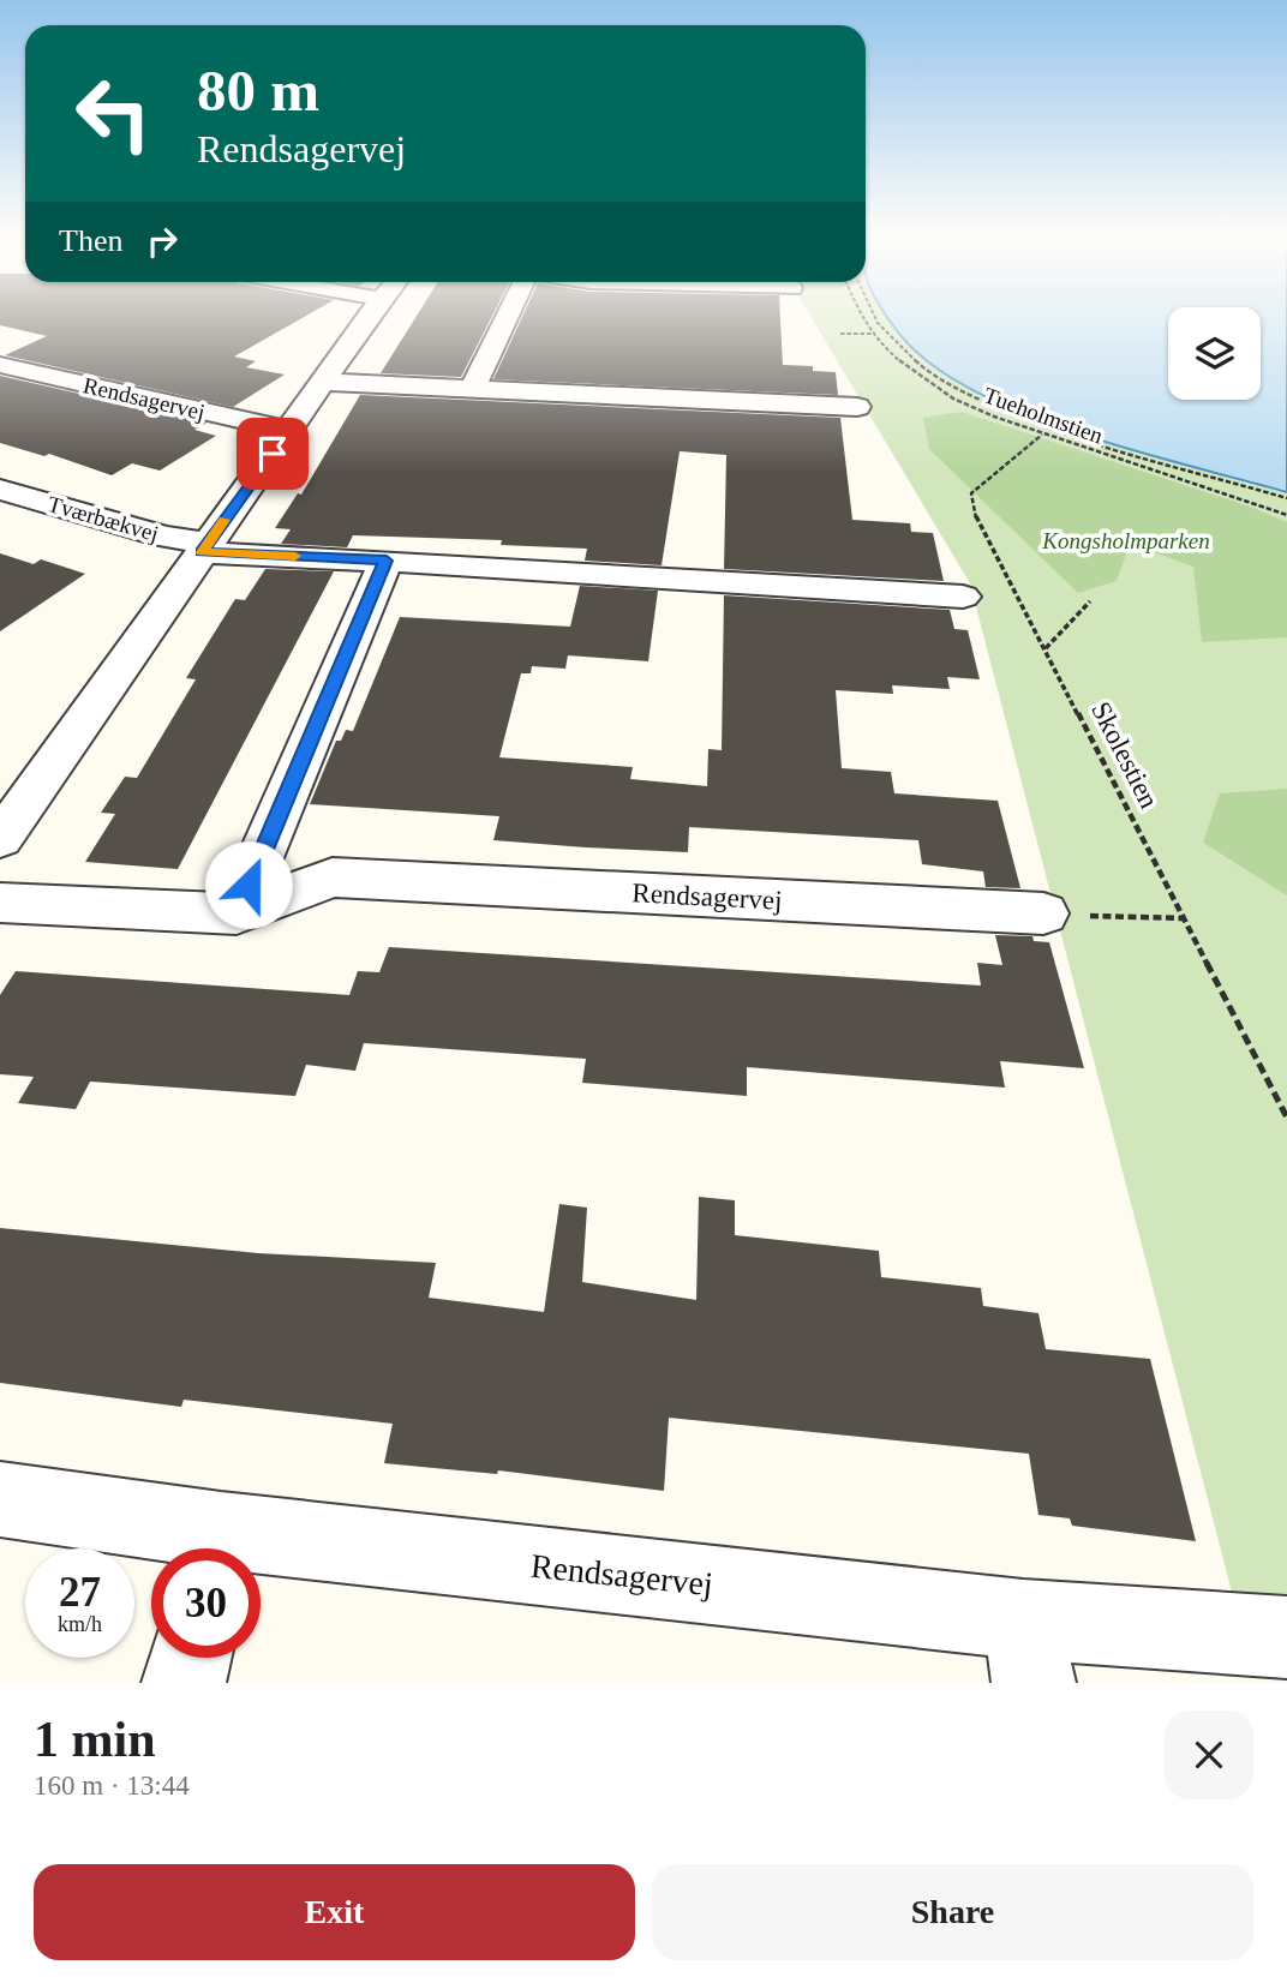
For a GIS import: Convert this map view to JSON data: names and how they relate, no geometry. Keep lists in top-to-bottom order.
{
  "streets": {
    "street": ["Rendsagervej", "Tværbækvej"],
    "path": ["Tueholmstien", "Skolestien"]
  },
  "crossings": [
    ["Tueholmstien", "Skolestien"]
  ],
  "parks": ["Kongsholmparken"],
  "page": {
    "turn": ["80 m", "Rendsagervej"],
    "then": "Then",
    "speed": "27 km/h",
    "limit": "30",
    "heading": ["1 min", "160 m · 13:44"],
    "buttons": ["Exit", "Share"]
  }
}
